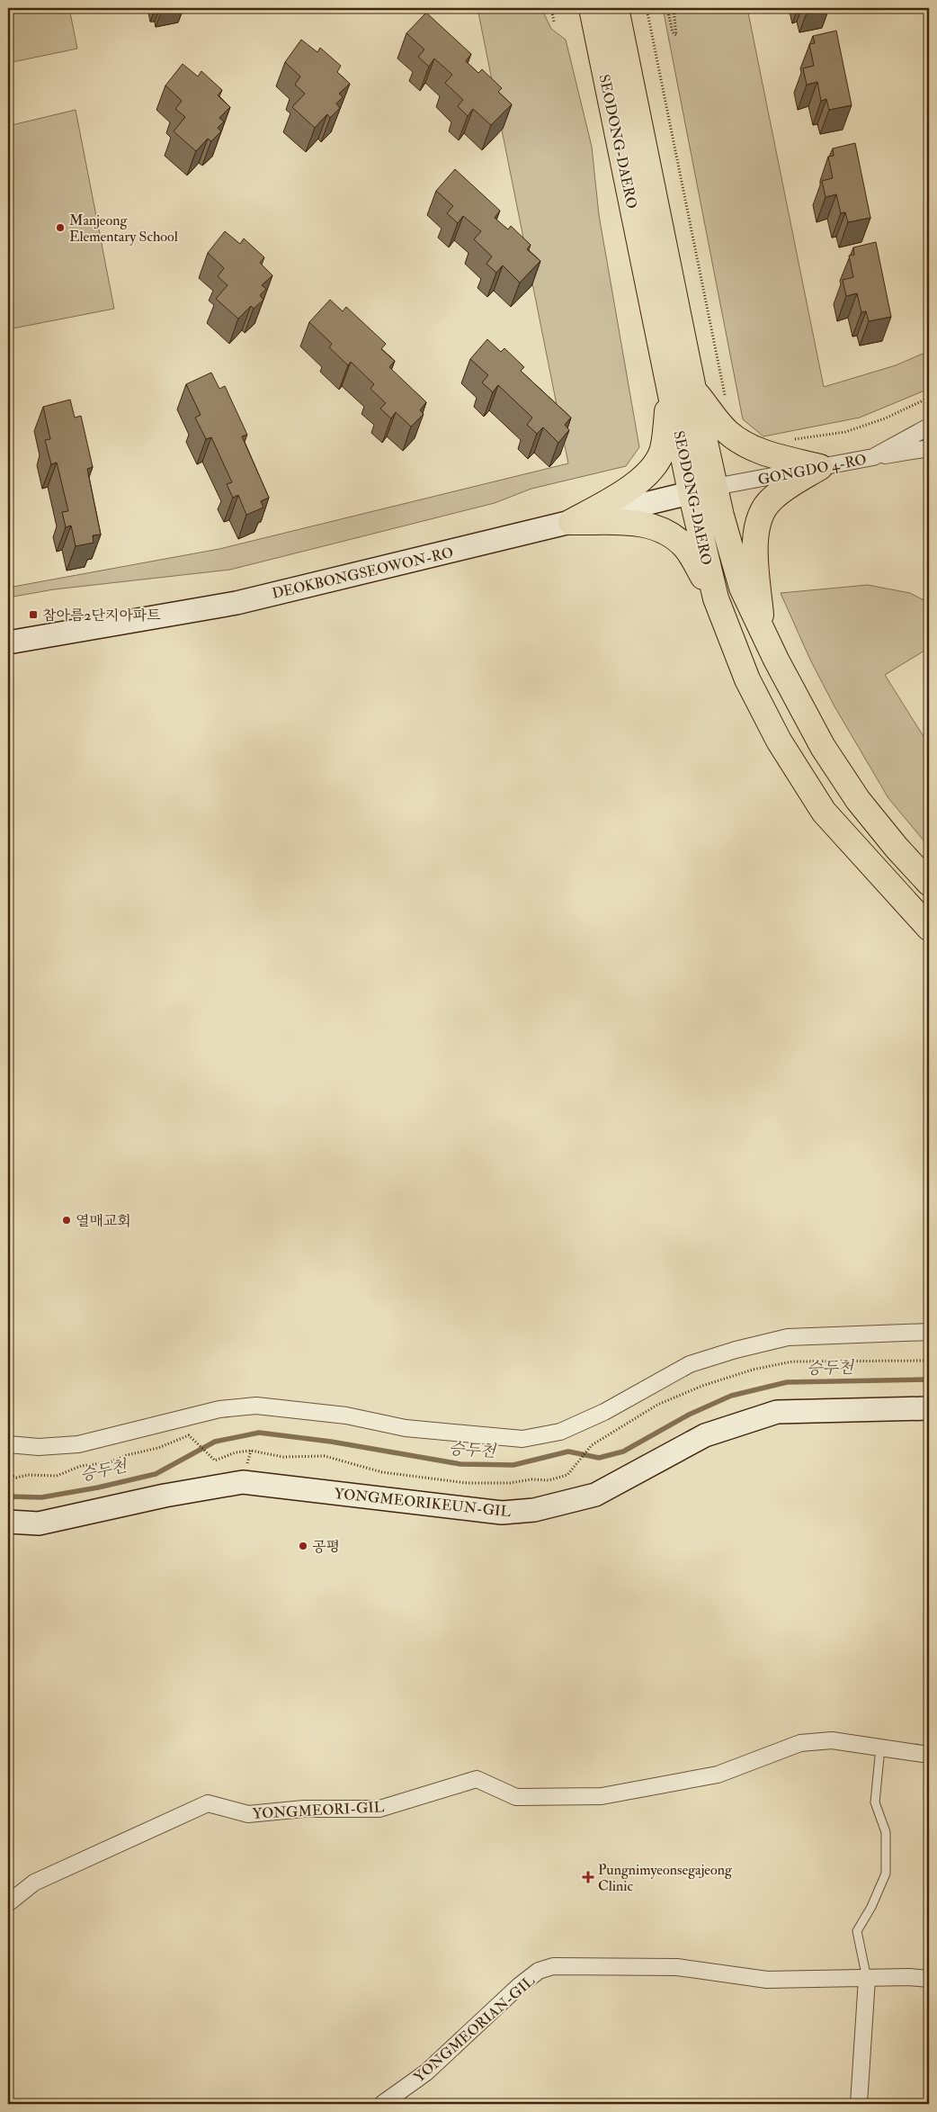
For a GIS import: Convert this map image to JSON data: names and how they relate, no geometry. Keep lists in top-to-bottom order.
{
  "streets": {
    "main road": ["SEODONG-DAERO"],
    "street": [
      "GONGDO 4-RO",
      "DEOKBONGSEOWON-RO",
      "YONGMEORIKEUN-GIL",
      "YONGMEORI-GIL",
      "YONGMEORIAN-GIL"
    ]
  },
  "crossings": [
    ["SEODONG-DAERO", "GONGDO 4-RO"],
    ["SEODONG-DAERO", "DEOKBONGSEOWON-RO"],
    ["GONGDO 4-RO", "DEOKBONGSEOWON-RO"]
  ],
  "water": ["승두천"],
  "places": {
    "other": ["Manjeong Elementary School", "열매교회", "공평"],
    "transit": ["참아름2단지아파트"],
    "health": ["Pungnimyeonsegajeong Clinic"]
  }
}
